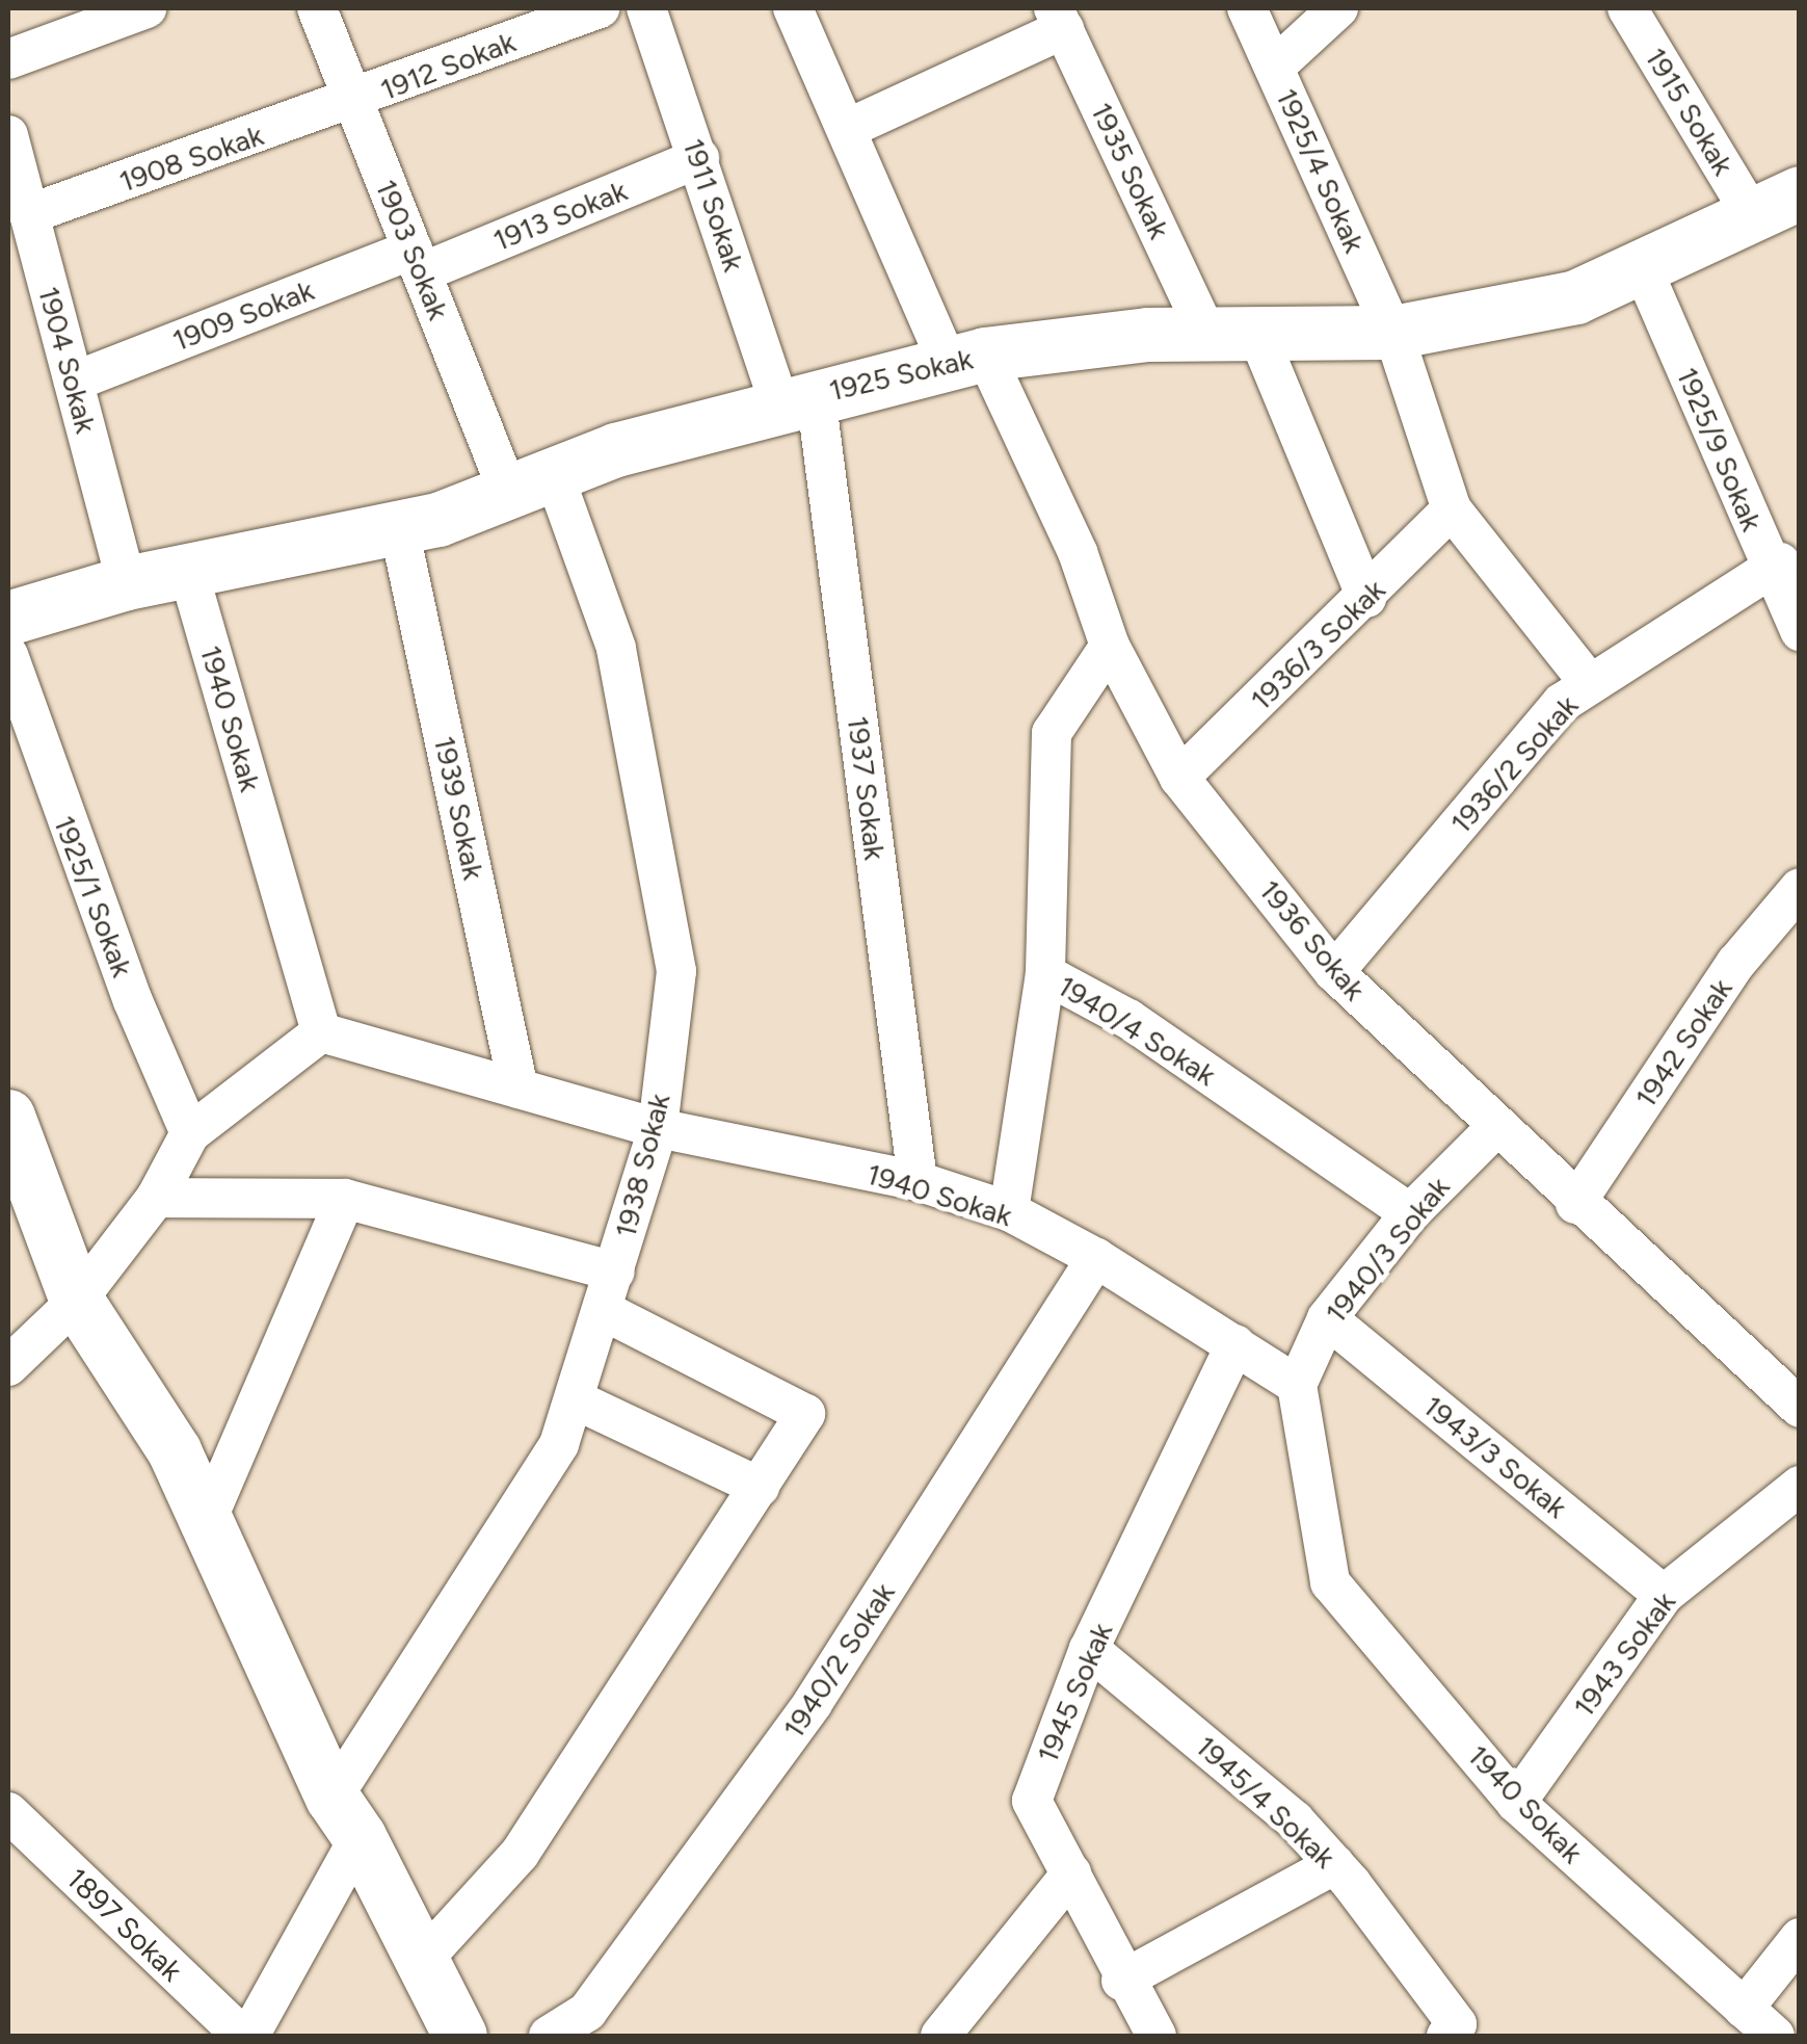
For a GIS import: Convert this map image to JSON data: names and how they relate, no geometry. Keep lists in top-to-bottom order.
{
  "streets": {
    "street": [
      "1912 Sokak",
      "1915 Sokak",
      "1908 Sokak",
      "1935 Sokak",
      "1925/4 Sokak",
      "1911 Sokak",
      "1913 Sokak",
      "1903 Sokak",
      "1909 Sokak",
      "1904 Sokak",
      "1925 Sokak",
      "1925/9 Sokak",
      "1936/3 Sokak",
      "1940 Sokak",
      "1936/2 Sokak",
      "1937 Sokak",
      "1939 Sokak",
      "1925/1 Sokak",
      "1936 Sokak",
      "1940/4 Sokak",
      "1942 Sokak",
      "1938 Sokak",
      "1940/3 Sokak",
      "1943/3 Sokak",
      "1943 Sokak",
      "1940/2 Sokak",
      "1945 Sokak",
      "1945/4 Sokak",
      "1897 Sokak"
    ]
  },
  "crossings": [
    ["1912 Sokak", "1908 Sokak"],
    ["1912 Sokak", "1903 Sokak"],
    ["1915 Sokak", "1925 Sokak"],
    ["1908 Sokak", "1903 Sokak"],
    ["1908 Sokak", "1904 Sokak"],
    ["1935 Sokak", "1925 Sokak"],
    ["1935 Sokak", "1936/3 Sokak"],
    ["1925/4 Sokak", "1925 Sokak"],
    ["1925/4 Sokak", "1936/3 Sokak"],
    ["1911 Sokak", "1913 Sokak"],
    ["1911 Sokak", "1925 Sokak"],
    ["1911 Sokak", "1937 Sokak"],
    ["1913 Sokak", "1903 Sokak"],
    ["1913 Sokak", "1909 Sokak"],
    ["1903 Sokak", "1909 Sokak"],
    ["1903 Sokak", "1925 Sokak"],
    ["1903 Sokak", "1938 Sokak"],
    ["1909 Sokak", "1904 Sokak"],
    ["1904 Sokak", "1925 Sokak"],
    ["1925 Sokak", "1925/9 Sokak"],
    ["1925 Sokak", "1940 Sokak"],
    ["1925 Sokak", "1937 Sokak"],
    ["1925 Sokak", "1939 Sokak"],
    ["1925 Sokak", "1936 Sokak"],
    ["1925 Sokak", "1938 Sokak"],
    ["1925/9 Sokak", "1936/2 Sokak"],
    ["1936/3 Sokak", "1936 Sokak"],
    ["1940 Sokak", "1937 Sokak"],
    ["1940 Sokak", "1939 Sokak"],
    ["1940 Sokak", "1938 Sokak"],
    ["1940 Sokak", "1940/3 Sokak"],
    ["1940 Sokak", "1943 Sokak"],
    ["1940 Sokak", "1940/2 Sokak"],
    ["1940 Sokak", "1945 Sokak"],
    ["1936/2 Sokak", "1936 Sokak"],
    ["1936 Sokak", "1940/4 Sokak"],
    ["1936 Sokak", "1942 Sokak"],
    ["1936 Sokak", "1940/3 Sokak"],
    ["1940/4 Sokak", "1940/3 Sokak"],
    ["1940/3 Sokak", "1943/3 Sokak"],
    ["1943/3 Sokak", "1943 Sokak"],
    ["1945 Sokak", "1945/4 Sokak"]
  ]
}
